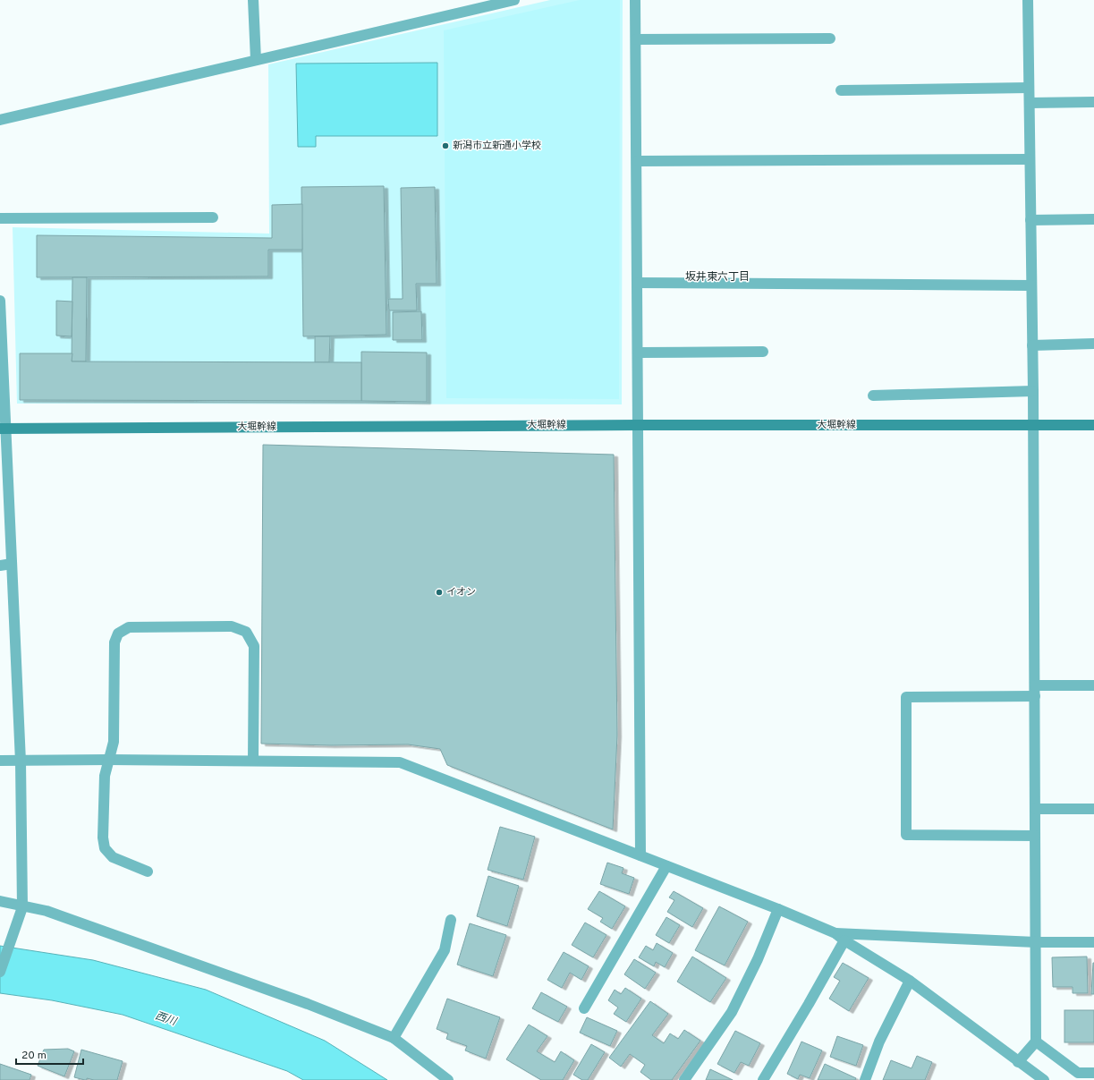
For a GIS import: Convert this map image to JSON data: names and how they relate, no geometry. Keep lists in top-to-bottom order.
{
  "streets": {
    "street": ["大堀幹線"]
  },
  "districts": ["坂井東六丁目"],
  "water": ["西川"],
  "places": ["新潟市立新通小学校", "イオン"],
  "scale_bar": "20 m"
}
